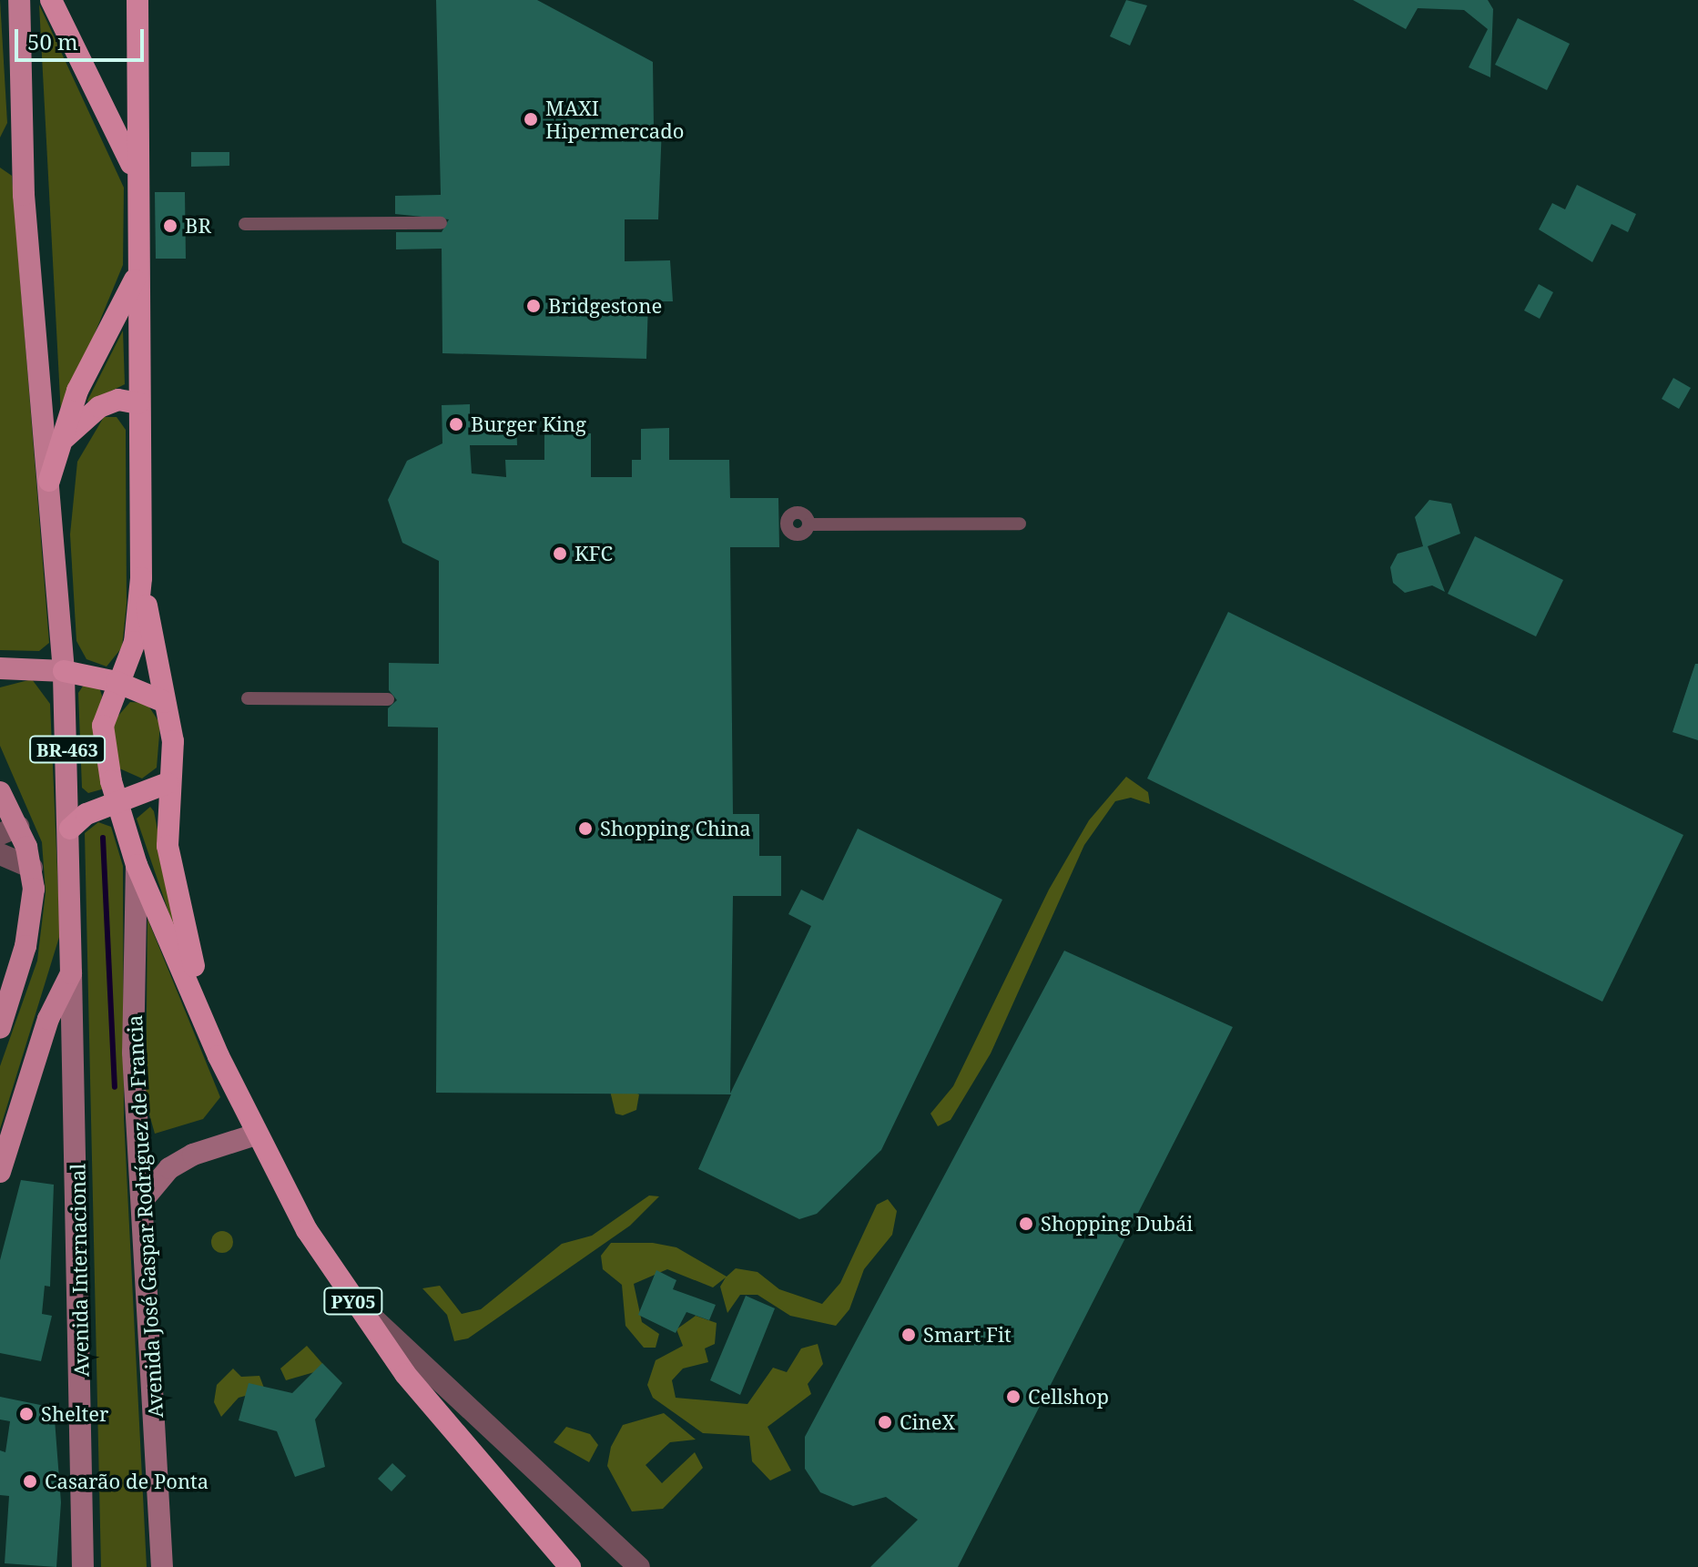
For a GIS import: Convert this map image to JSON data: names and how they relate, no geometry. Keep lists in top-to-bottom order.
{
  "streets": {
    "highway": ["PY05"],
    "main road": ["BR-463", "Avenida José Gaspar Rodríguez de Francia", "Avenida Internacional"]
  },
  "crossings": [
    ["BR-463", "Avenida Internacional"],
    ["Avenida José Gaspar Rodríguez de Francia", "PY05"]
  ],
  "places": [
    "MAXI Hipermercado",
    "BR",
    "Bridgestone",
    "Burger King",
    "KFC",
    "Shopping China",
    "Shopping Dubái",
    "Smart Fit",
    "Cellshop",
    "Shelter",
    "CineX",
    "Casarão de Ponta"
  ],
  "scale_bar": "50 m"
}
